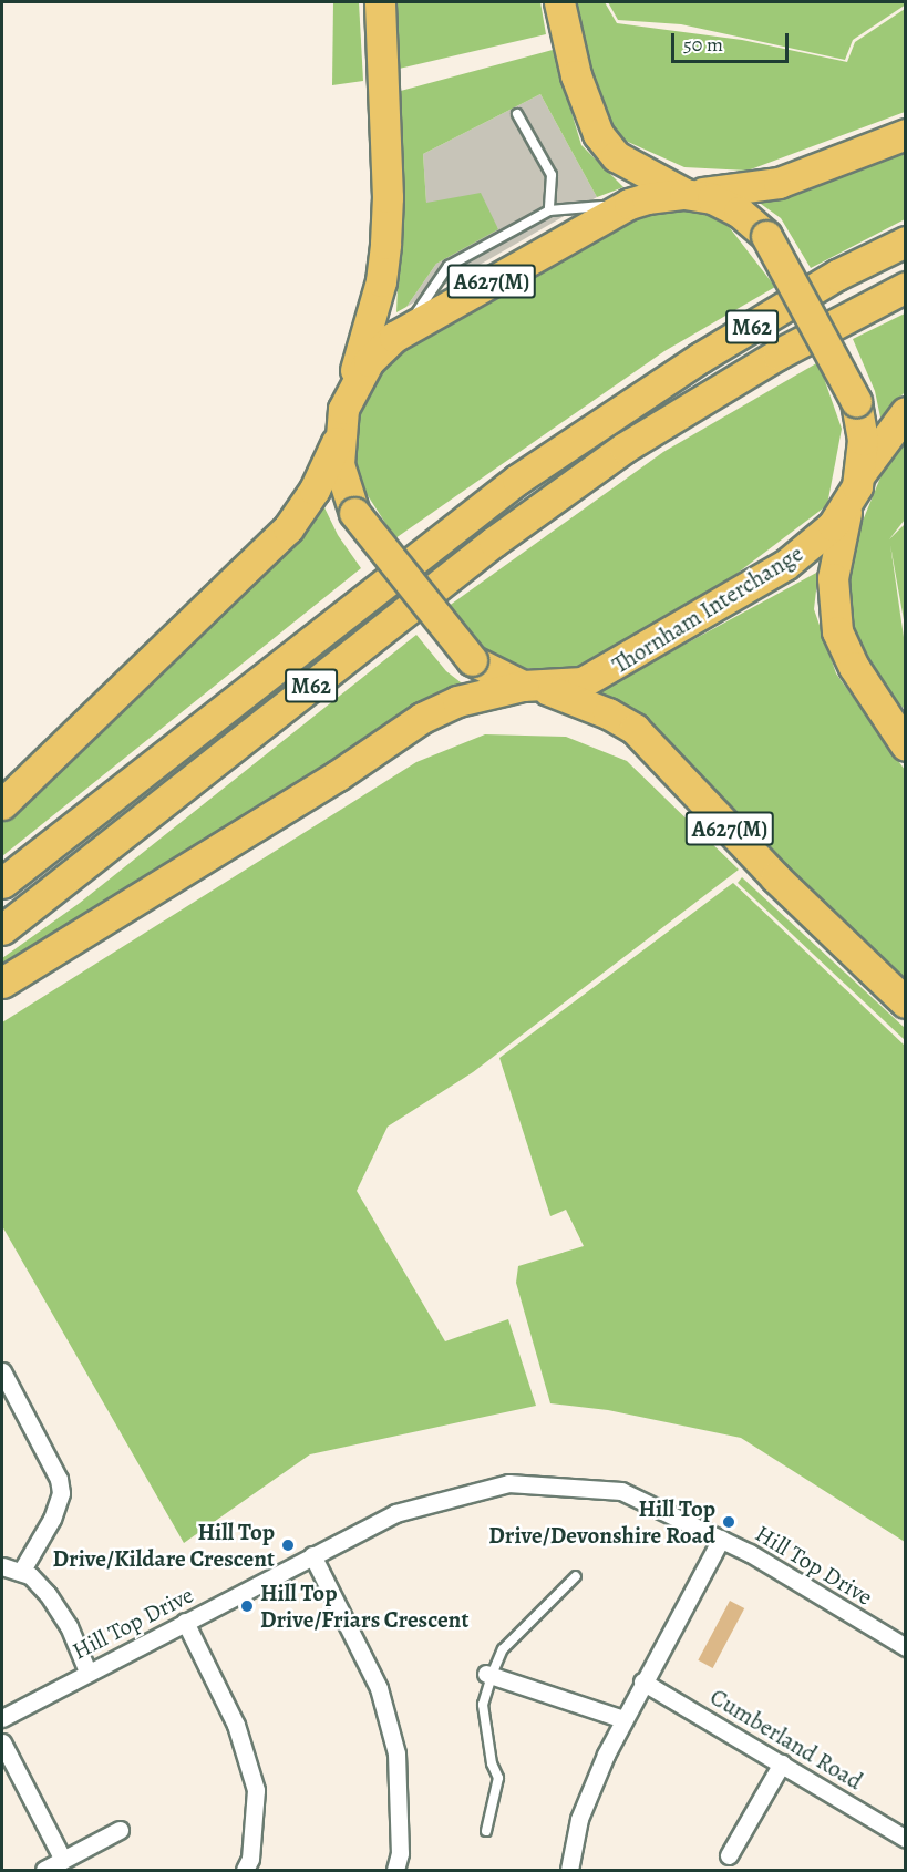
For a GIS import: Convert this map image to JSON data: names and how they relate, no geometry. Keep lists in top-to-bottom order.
{
  "streets": {
    "highway": ["A627(M)", "M62", "Thornham Interchange"],
    "street": ["Hill Top Drive", "Cumberland Road"]
  },
  "crossings": [
    ["A627(M)", "Thornham Interchange"]
  ],
  "places": ["Hill Top Drive/Devonshire Road", "Hill Top Drive/Kildare Crescent", "Hill Top Drive/Friars Crescent"],
  "scale_bar": "50 m"
}
